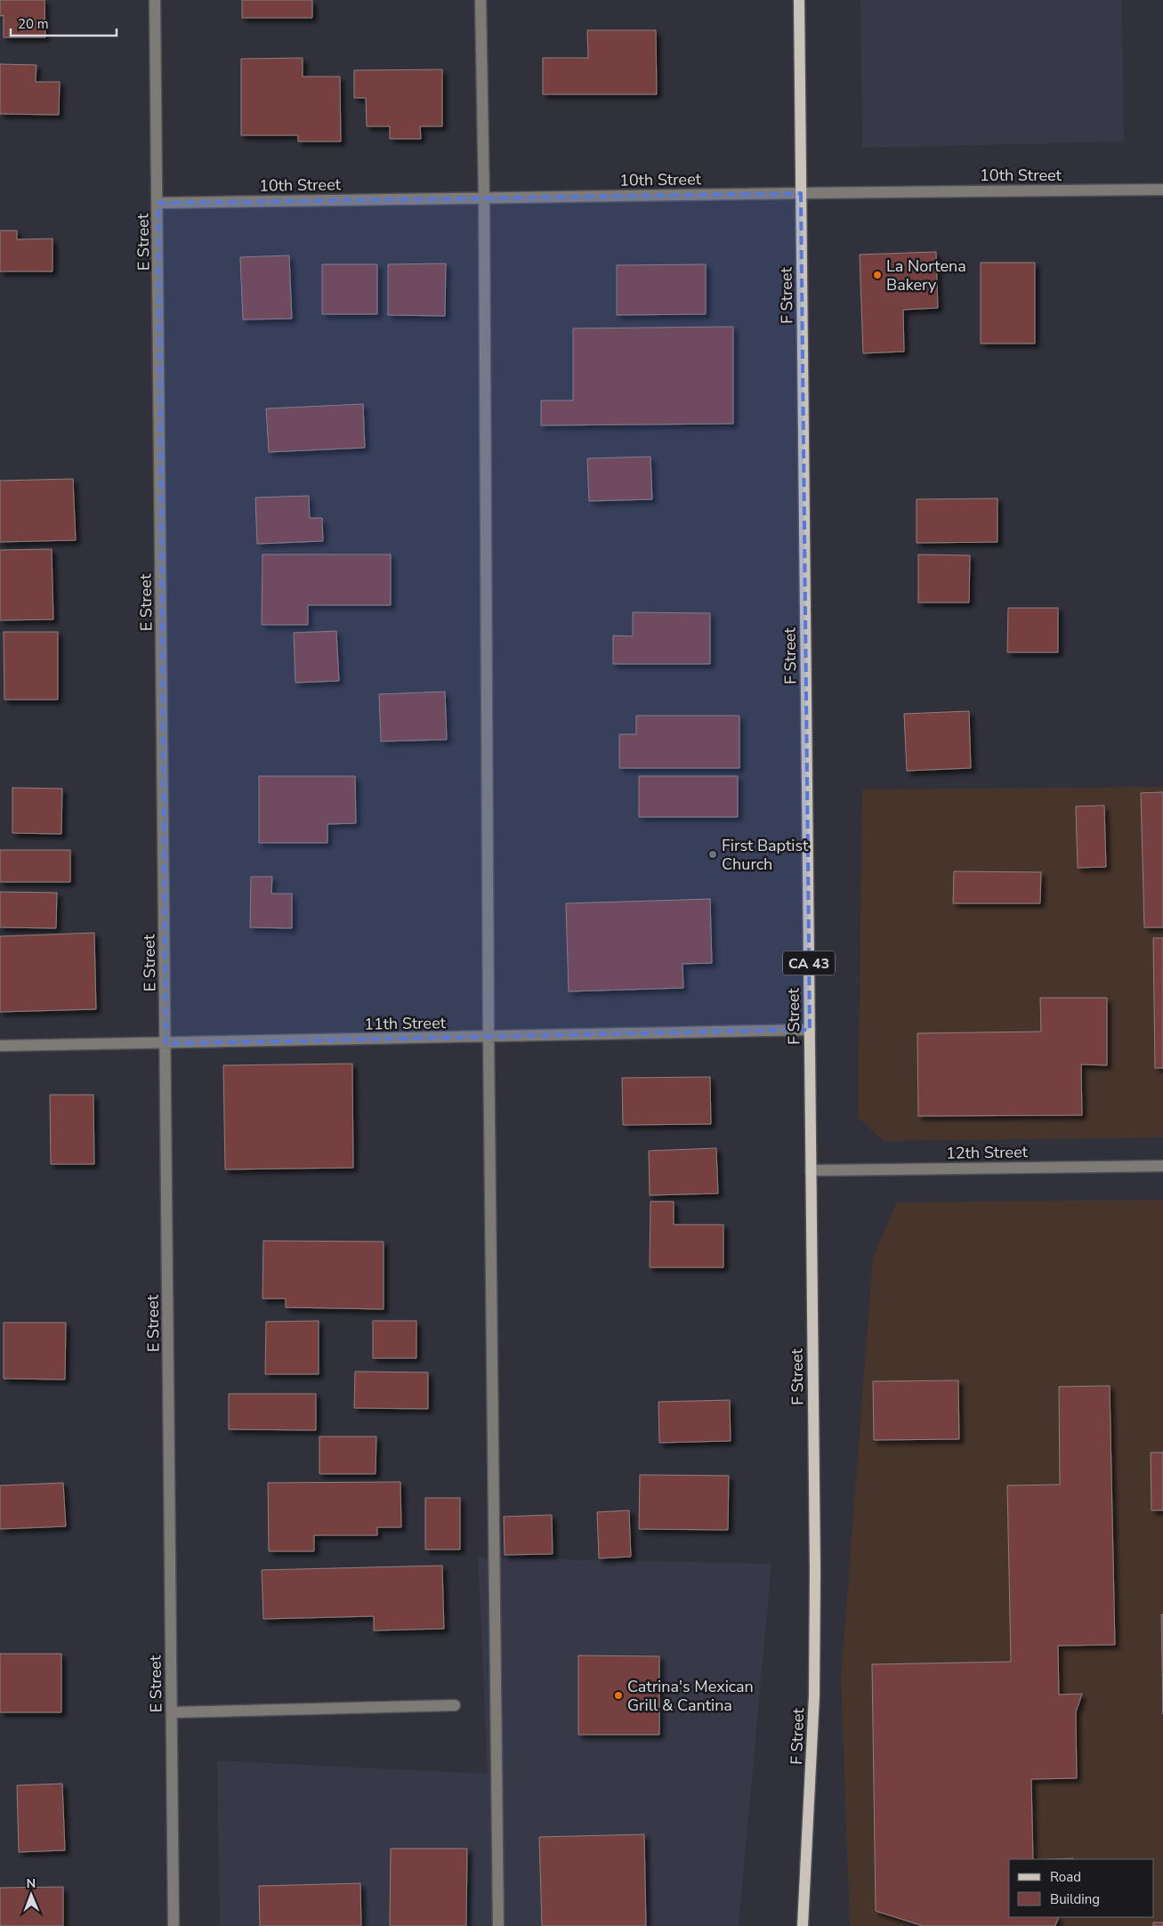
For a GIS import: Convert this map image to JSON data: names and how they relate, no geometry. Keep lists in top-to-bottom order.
{
  "streets": {
    "main road": ["F Street", "CA 43"],
    "street": [
      "10th Street",
      "E Street",
      "11th Street",
      "12th Street"
    ]
  },
  "crossings": [
    ["10th Street", "E Street"],
    ["10th Street", "F Street"],
    ["E Street", "11th Street"],
    ["F Street", "11th Street"],
    ["F Street", "12th Street"]
  ],
  "places": ["La Nortena Bakery", "First Baptist Church", "Catrina's Mexican Grill & Cantina"],
  "legend": ["Road", "Building"],
  "scale_bar": "20 m",
  "north": "top"
}
